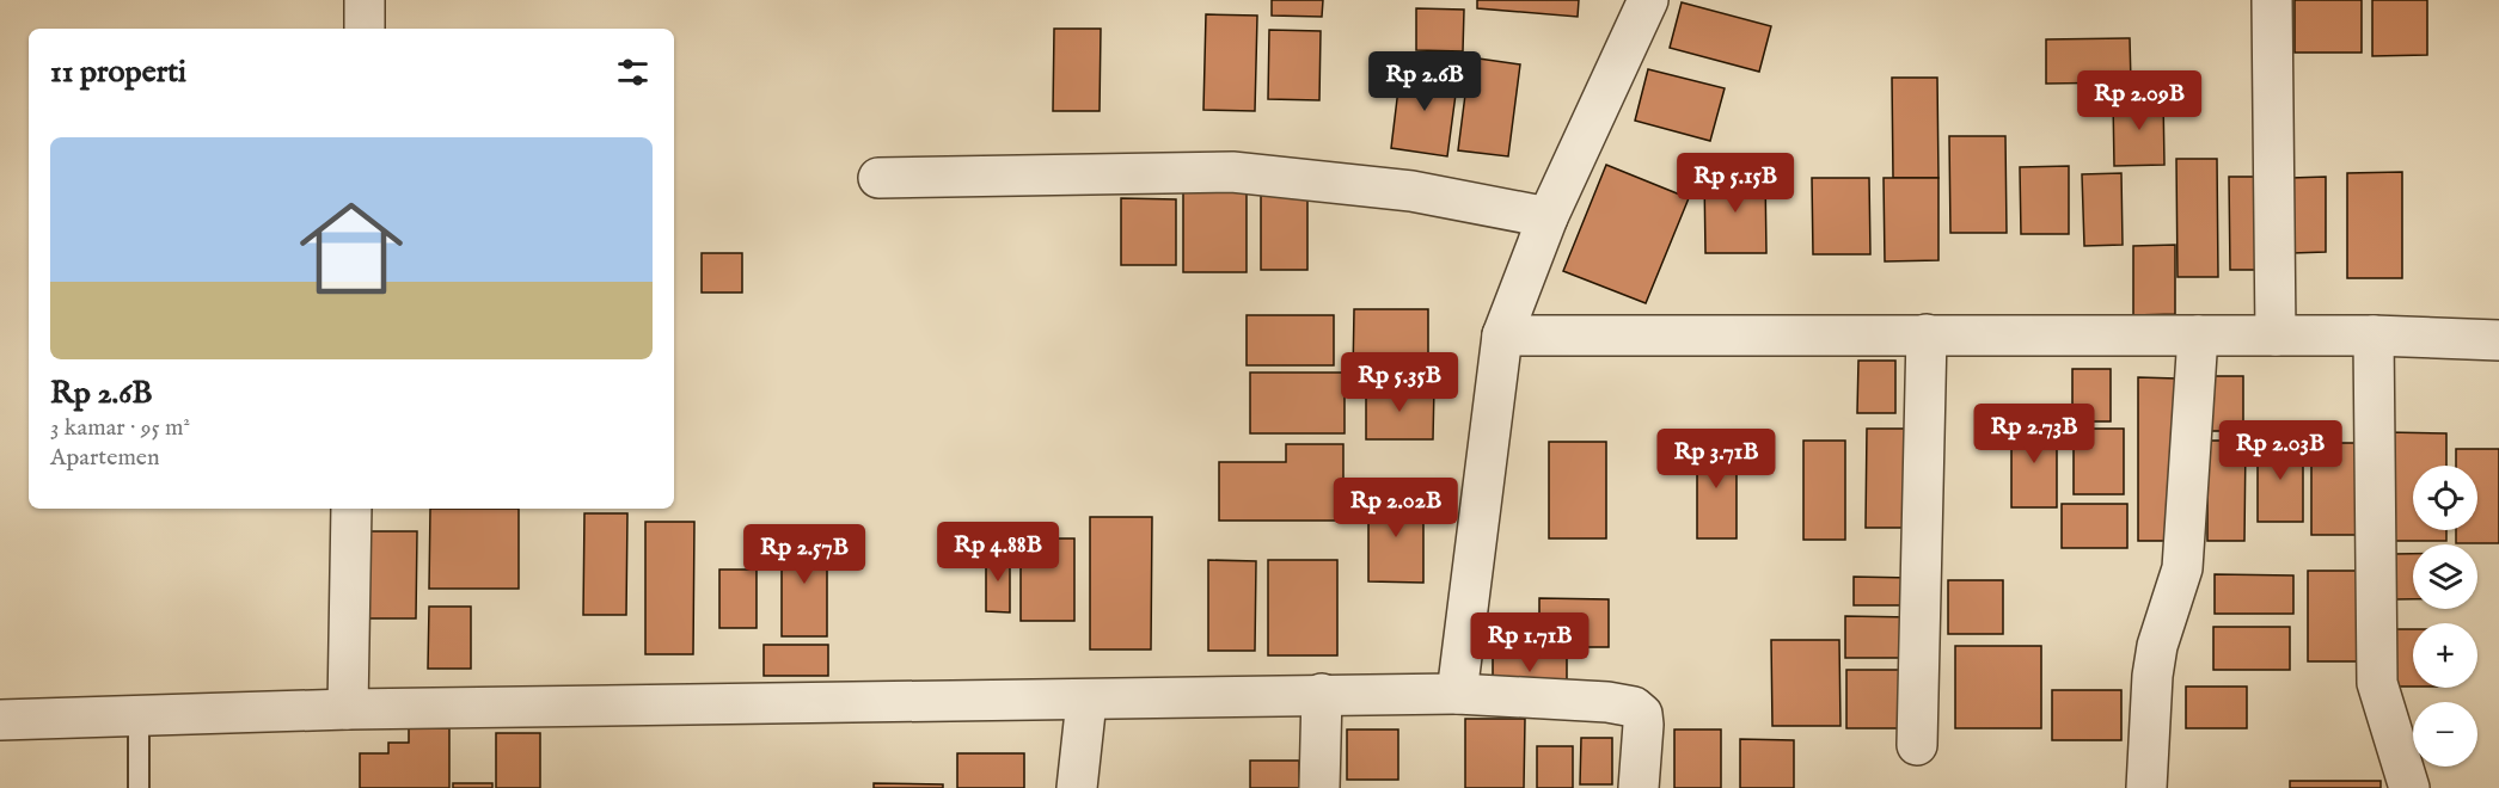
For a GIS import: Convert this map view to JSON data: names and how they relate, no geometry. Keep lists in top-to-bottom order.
{
  "page": {
    "heading": "11 properti",
    "price": [
      "Rp 2.6B",
      "Rp 2.09B",
      "Rp 5.15B",
      "Rp 5.35B",
      "Rp 2.73B",
      "Rp 2.03B",
      "Rp 3.71B",
      "Rp 2.02B",
      "Rp 4.88B",
      "Rp 2.57B",
      "Rp 1.71B"
    ],
    "list": [
      {
        "name": "Rp 2.6B",
        "note": "3 kamar · 95 m² · Apartemen"
      }
    ],
    "map_buttons": ["+", "−"]
  }
}
